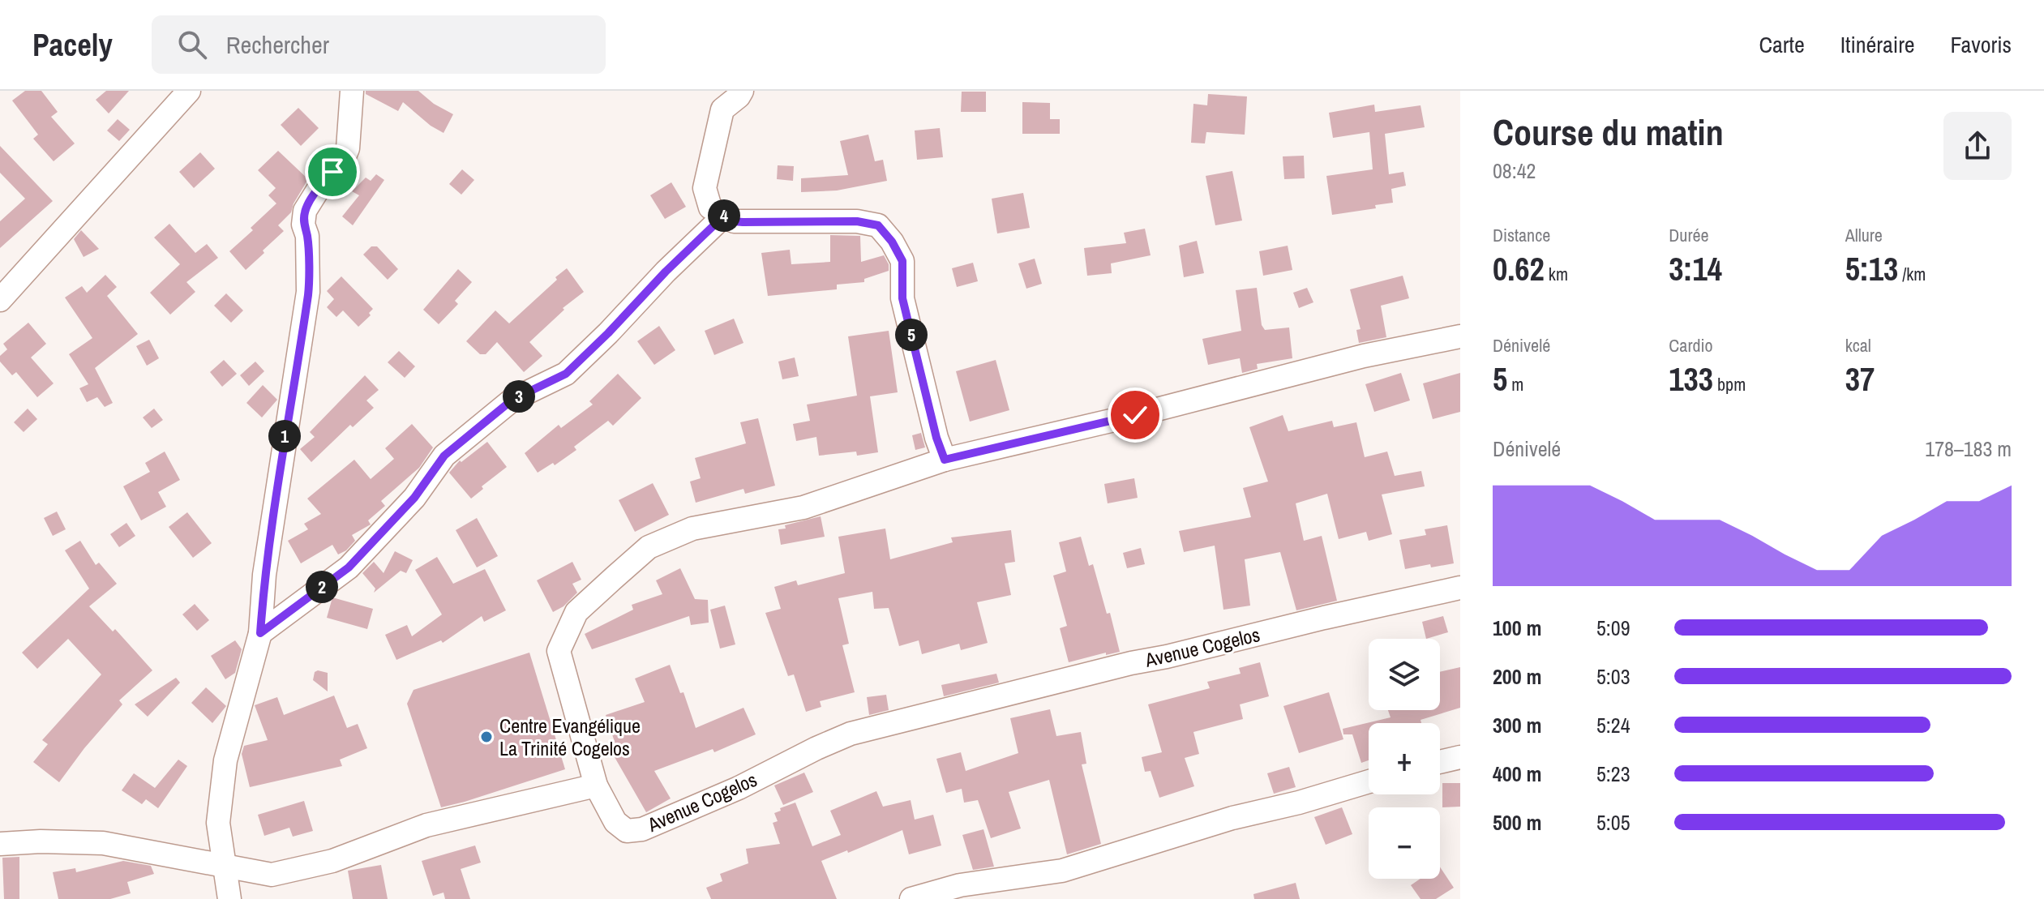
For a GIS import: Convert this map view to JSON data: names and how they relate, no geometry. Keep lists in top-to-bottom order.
{
  "streets": {
    "street": ["Avenue Cogelos"]
  },
  "places": ["Centre Evangélique La Trinité Cogelos"],
  "page": {
    "header": "Pacely",
    "search": "Rechercher",
    "nav": ["Carte", "Itinéraire", "Favoris"],
    "heading": ["Course du matin", "08:42"],
    "pins": [
      "4",
      "5",
      "3",
      "1",
      "2"
    ],
    "stats": [
      ["Distance", "0.62 km"],
      ["Durée", "3:14"],
      ["Allure", "5:13 /km"],
      ["Dénivelé", "5 m"],
      ["Cardio", "133 bpm"],
      ["kcal", "37"]
    ],
    "chart": ["Dénivelé", "178–183 m"],
    "list": [
      {
        "name": "100 m",
        "note": "5:09"
      },
      {
        "name": "200 m",
        "note": "5:03"
      },
      {
        "name": "300 m",
        "note": "5:24"
      },
      {
        "name": "400 m",
        "note": "5:23"
      },
      {
        "name": "500 m",
        "note": "5:05"
      }
    ],
    "map_buttons": ["+", "−"]
  }
}
